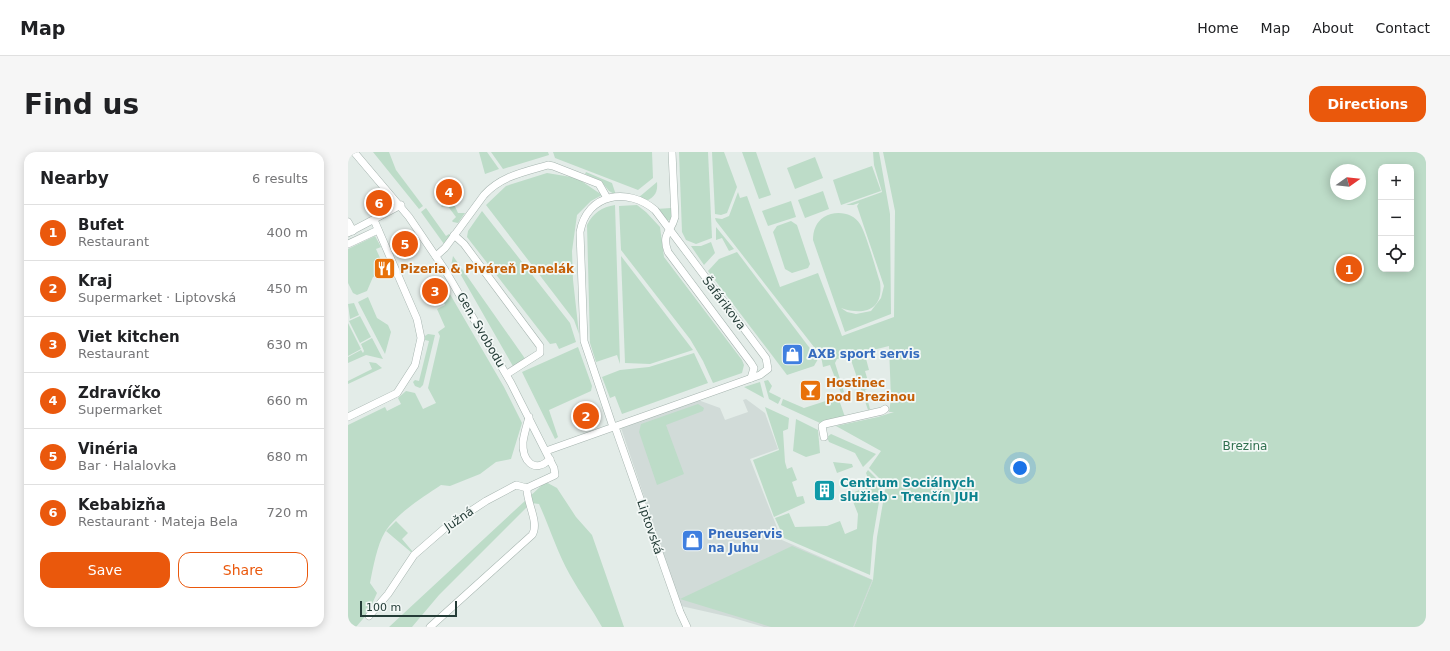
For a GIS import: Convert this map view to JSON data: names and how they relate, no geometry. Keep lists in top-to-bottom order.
{
  "streets": {
    "street": [
      "Šafárikova",
      "Gen. Svobodu",
      "Južná",
      "Liptovská"
    ]
  },
  "crossings": [
    ["Gen. Svobodu", "Južná"]
  ],
  "parks": ["Brezina"],
  "places": {
    "restaurant": ["Pizeria & Piváreň Panelák"],
    "shop": ["AXB sport servis", "Pneuservis na Juhu"],
    "bar": ["Hostinec pod Brezinou"],
    "building": ["Centrum Sociálnych služieb - Trenčín JUH"]
  },
  "scale_bar": "100 m",
  "north": "right",
  "page": {
    "header": "Map",
    "nav": [
      "Home",
      "Map",
      "About",
      "Contact"
    ],
    "buttons": [
      "Directions",
      ["Save", "Share"]
    ],
    "title": "Find us",
    "heading": ["Nearby", "6 results"],
    "map_buttons": ["+", "−"],
    "pins": [
      "4",
      "6",
      "5",
      "1",
      "3",
      "2"
    ],
    "list": [
      {
        "mark": "1",
        "name": "Bufet",
        "note": "Restaurant",
        "value": "400 m"
      },
      {
        "mark": "2",
        "name": "Kraj",
        "note": "Supermarket · Liptovská",
        "value": "450 m"
      },
      {
        "mark": "3",
        "name": "Viet kitchen",
        "note": "Restaurant",
        "value": "630 m"
      },
      {
        "mark": "4",
        "name": "Zdravíčko",
        "note": "Supermarket",
        "value": "660 m"
      },
      {
        "mark": "5",
        "name": "Vinéria",
        "note": "Bar · Halalovka",
        "value": "680 m"
      },
      {
        "mark": "6",
        "name": "Kebabizňa",
        "note": "Restaurant · Mateja Bela",
        "value": "720 m"
      }
    ],
    "scale": "100 m"
  }
}
